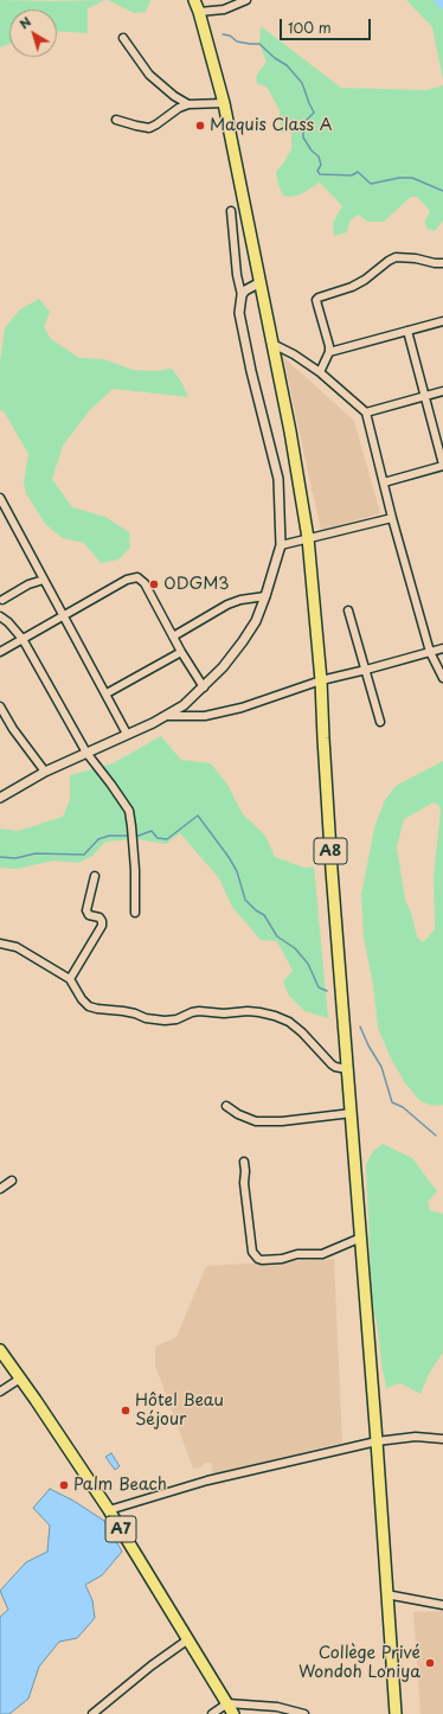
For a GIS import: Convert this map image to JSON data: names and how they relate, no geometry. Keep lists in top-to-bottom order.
{
  "streets": {
    "main road": ["A8", "A7"]
  },
  "places": [
    "Maquis Class A",
    "ODGM3",
    "Hôtel Beau Séjour",
    "Palm Beach",
    "Collège Privé Wondoh Loniya"
  ],
  "scale_bar": "100 m",
  "north": "top left"
}
